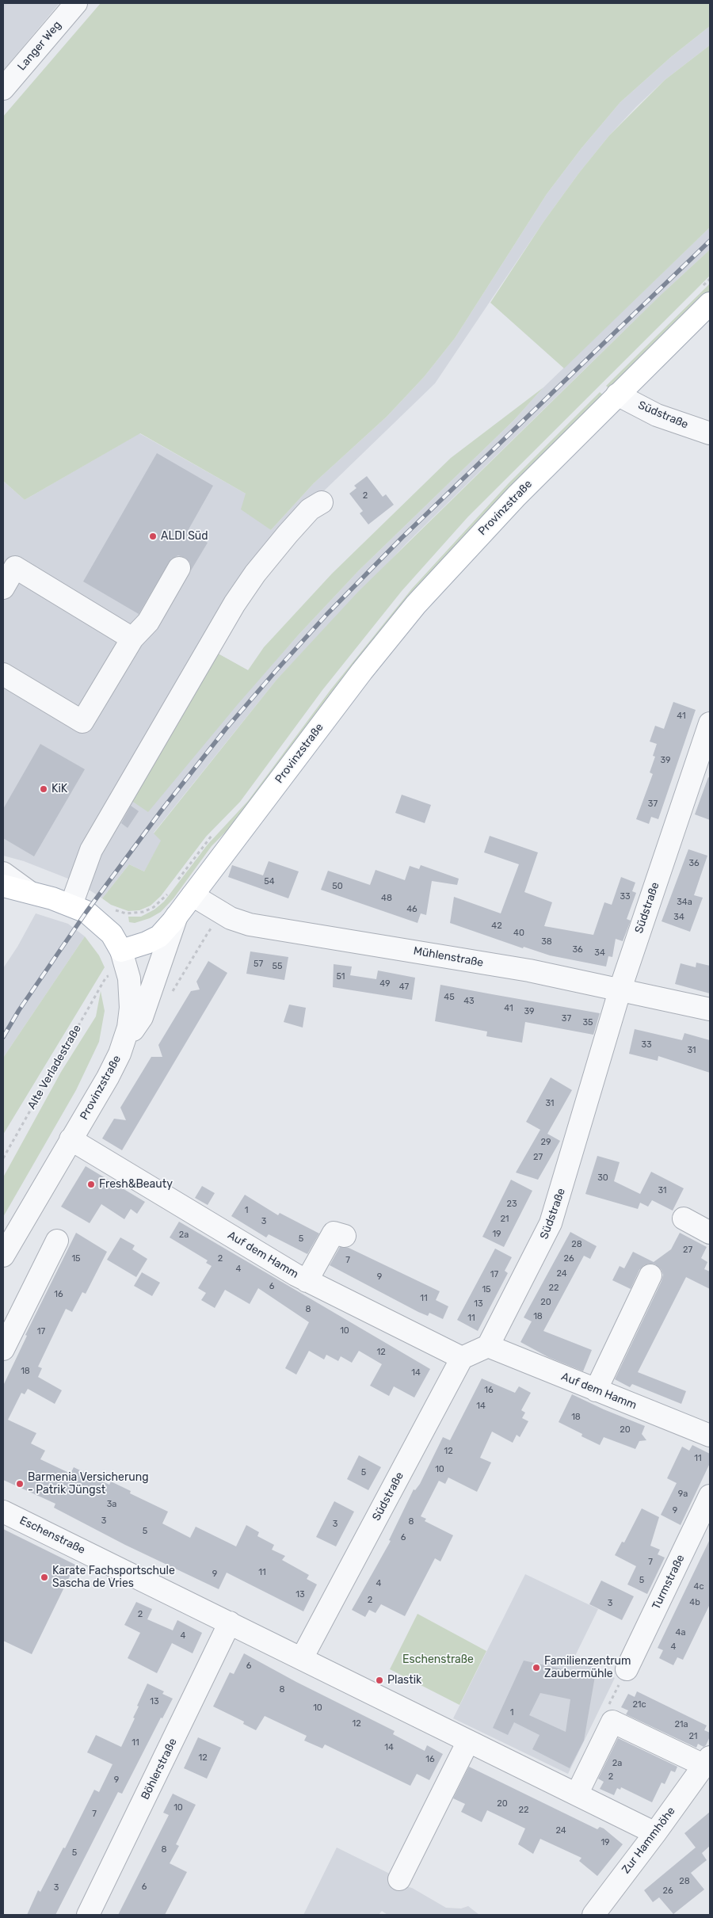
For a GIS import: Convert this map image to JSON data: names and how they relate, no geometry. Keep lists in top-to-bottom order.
{
  "streets": {
    "main road": ["Provinzstraße"],
    "street": [
      "Langer Weg",
      "Südstraße",
      "Mühlenstraße",
      "Auf dem Hamm",
      "Eschenstraße",
      "Turmstraße",
      "Böhlerstraße",
      "Zur Hammhöhe"
    ],
    "path": ["Alte Verladestraße"]
  },
  "crossings": [
    ["Südstraße", "Provinzstraße"],
    ["Südstraße", "Mühlenstraße"],
    ["Südstraße", "Auf dem Hamm"],
    ["Südstraße", "Eschenstraße"],
    ["Provinzstraße", "Mühlenstraße"],
    ["Provinzstraße", "Auf dem Hamm"],
    ["Eschenstraße", "Böhlerstraße"],
    ["Eschenstraße", "Zur Hammhöhe"]
  ],
  "parks": ["Eschenstraße"],
  "places": [
    "ALDI Süd",
    "KiK",
    "Fresh&Beauty",
    "Barmenia Versicherung - Patrik Jüngst",
    "Karate Fachsportschule Sascha de Vries",
    "Familienzentrum Zaubermühle",
    "Plastik"
  ],
  "house_numbers": [
    "2",
    "41",
    "39",
    "37",
    "36",
    "54",
    "50",
    "33",
    "48",
    "34a",
    "46",
    "34",
    "42",
    "40",
    "38",
    "36",
    "34",
    "57",
    "55",
    "51",
    "49",
    "47",
    "45",
    "43",
    "41",
    "39",
    "37",
    "35",
    "33",
    "31",
    "31",
    "29",
    "27",
    "30",
    "31",
    "23",
    "1",
    "21",
    "3",
    "19",
    "2a",
    "5",
    "28",
    "27",
    "15",
    "2",
    "26",
    "7",
    "4",
    "24",
    "17",
    "9",
    "6",
    "22",
    "15",
    "16",
    "11",
    "20",
    "13",
    "8",
    "18",
    "11",
    "10",
    "17",
    "12",
    "18",
    "14",
    "16",
    "14",
    "18",
    "20",
    "12",
    "11",
    "10",
    "5",
    "9a",
    "3a",
    "9",
    "3",
    "8",
    "3",
    "5",
    "6",
    "7",
    "11",
    "9",
    "5",
    "4",
    "4c",
    "13",
    "2",
    "4b",
    "3",
    "2",
    "4a",
    "4",
    "4",
    "6",
    "8",
    "13",
    "21c",
    "10",
    "1",
    "12",
    "21a",
    "21",
    "11",
    "14",
    "12",
    "16",
    "2a",
    "2",
    "9",
    "20",
    "10",
    "22",
    "7",
    "24",
    "19",
    "8",
    "5",
    "28",
    "6",
    "3",
    "26"
  ]
}
